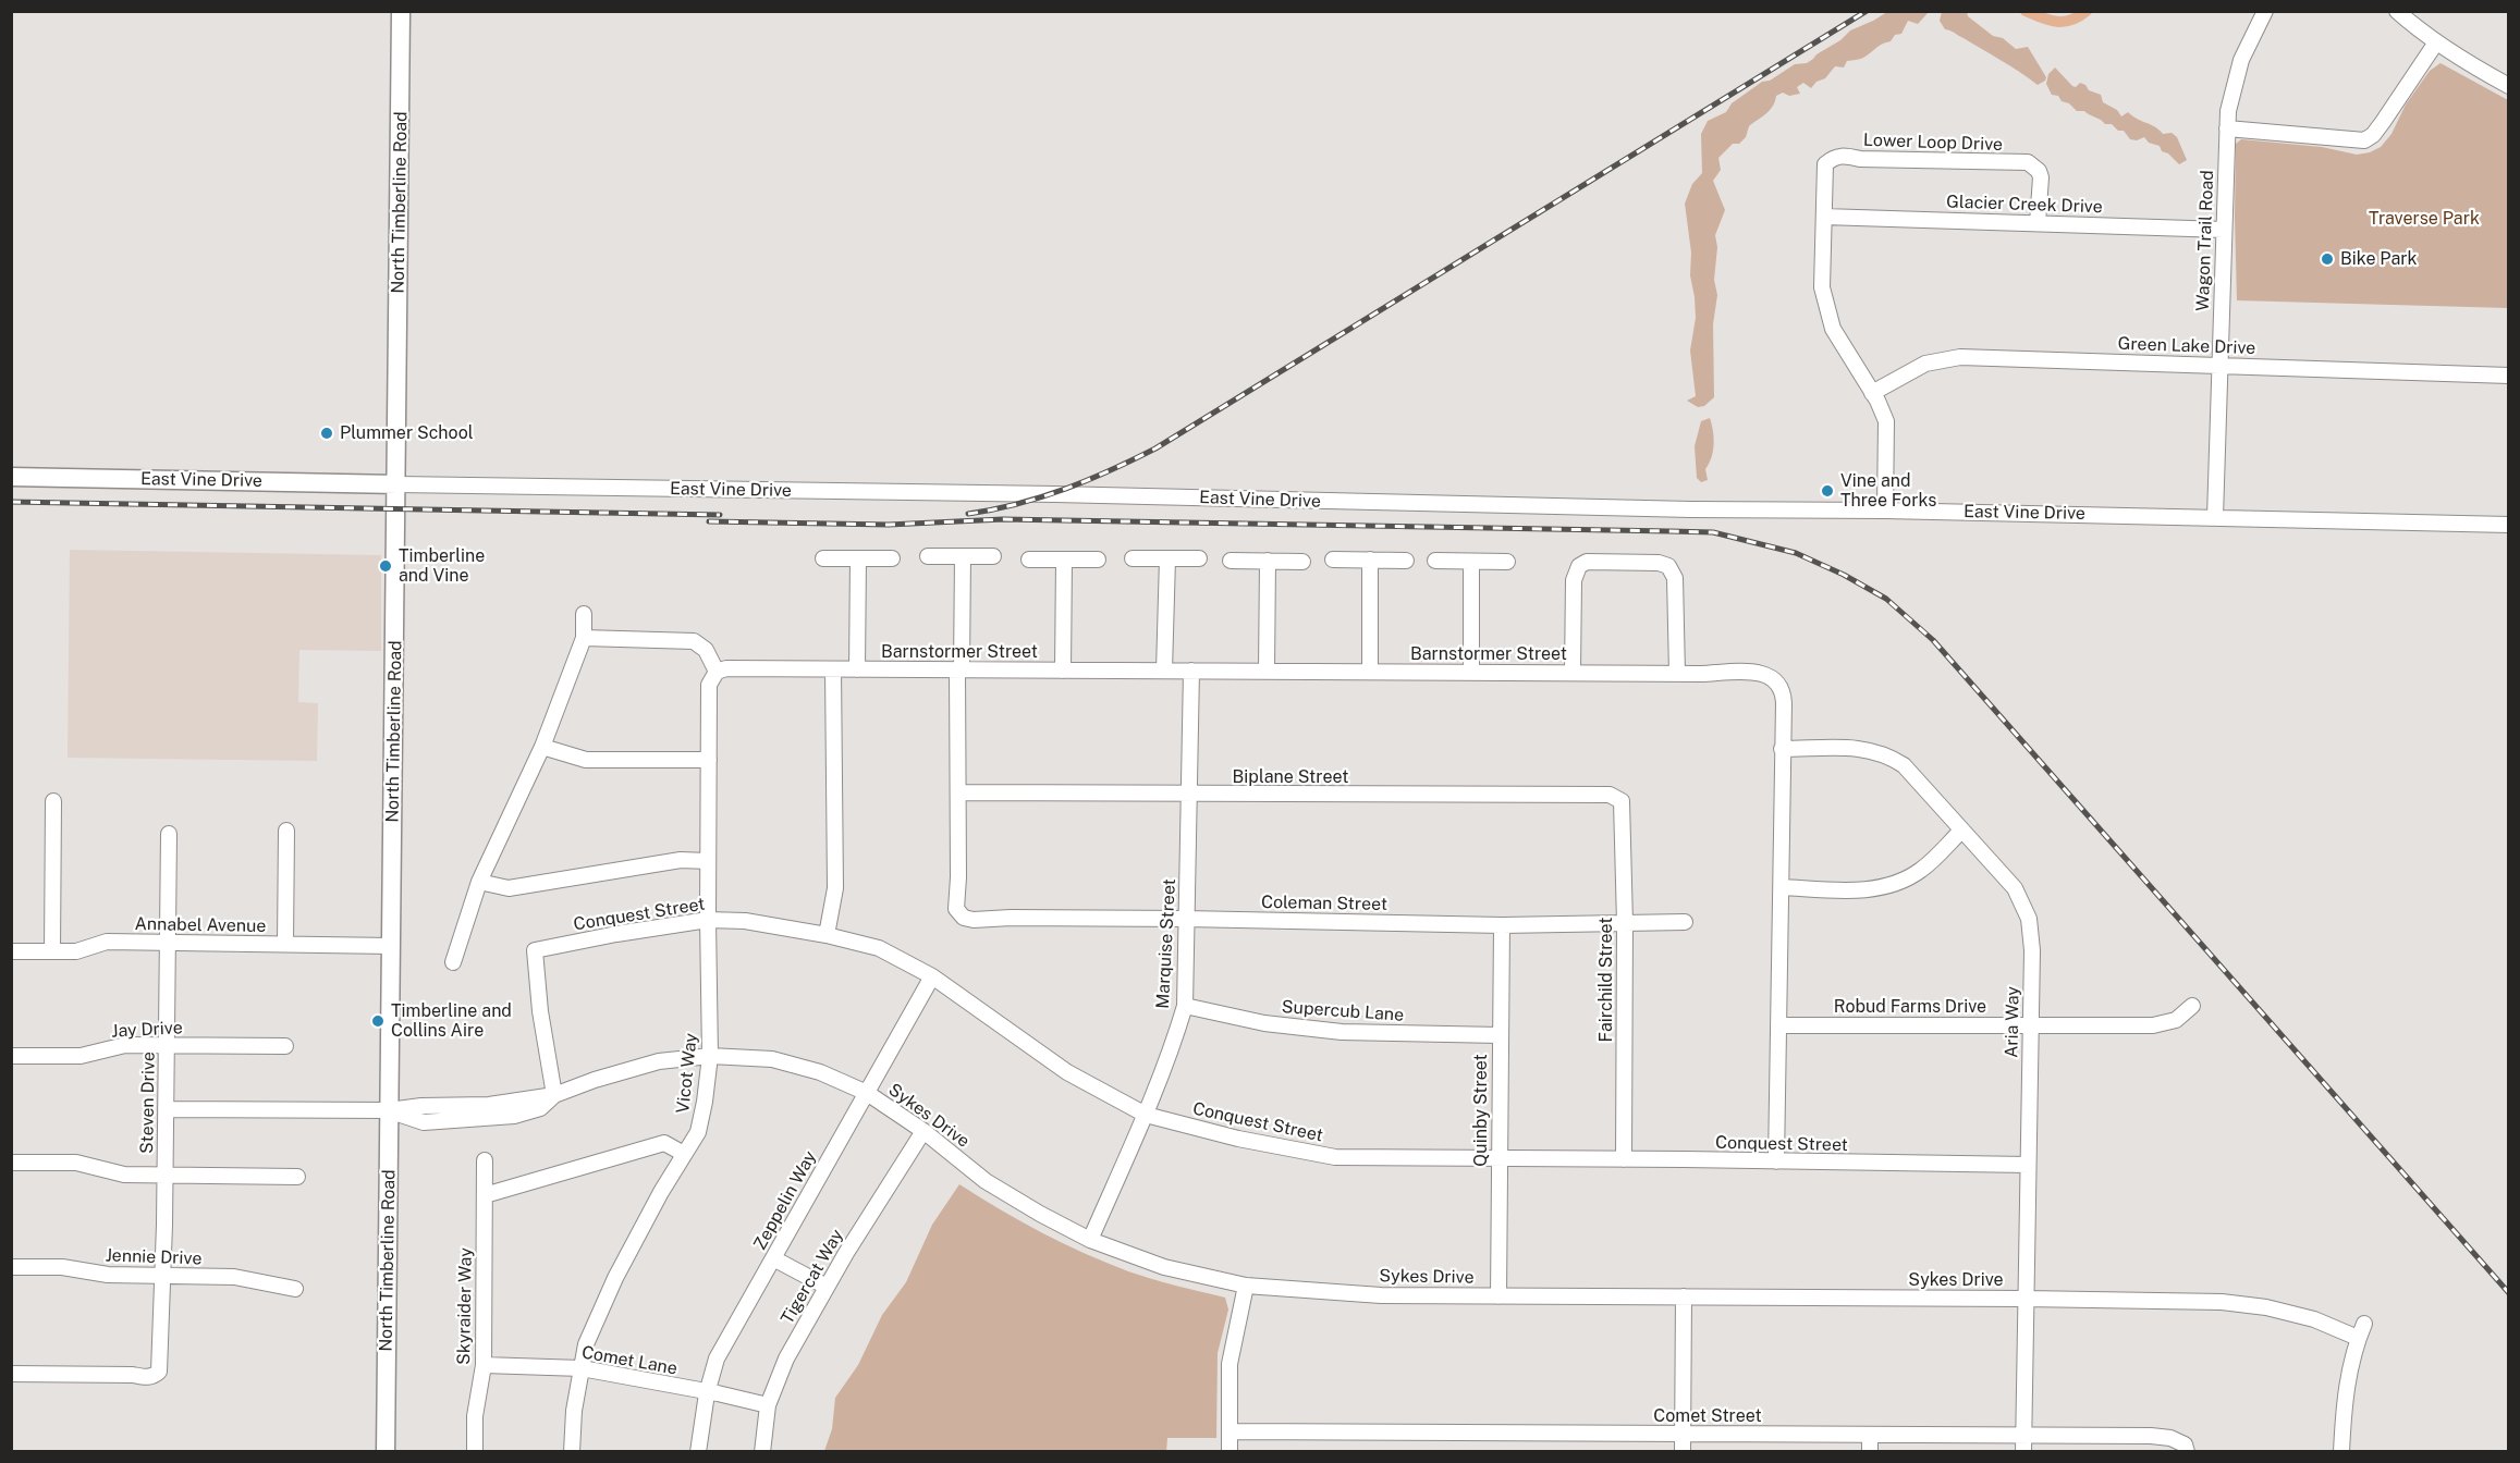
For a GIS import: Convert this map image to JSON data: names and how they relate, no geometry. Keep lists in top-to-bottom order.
{
  "streets": {
    "main road": ["North Timberline Road", "East Vine Drive"],
    "street": [
      "Lower Loop Drive",
      "Glacier Creek Drive",
      "Wagon Trail Road",
      "Green Lake Drive",
      "Barnstormer Street",
      "Biplane Street",
      "Coleman Street",
      "Conquest Street",
      "Annabel Avenue",
      "Marquise Street",
      "Fairchild Street",
      "Robud Farms Drive",
      "Supercub Lane",
      "Aria Way",
      "Jay Drive",
      "Vicot Way",
      "Steven Drive",
      "Quinby Street",
      "Sykes Drive",
      "Zeppelin Way",
      "Jennie Drive",
      "Tigercat Way",
      "Skyraider Way",
      "Comet Lane",
      "Comet Street"
    ]
  },
  "crossings": [
    ["Lower Loop Drive", "Glacier Creek Drive"],
    ["North Timberline Road", "East Vine Drive"],
    ["North Timberline Road", "Annabel Avenue"],
    ["North Timberline Road", "Sykes Drive"],
    ["Glacier Creek Drive", "Wagon Trail Road"],
    ["Wagon Trail Road", "Green Lake Drive"],
    ["Wagon Trail Road", "East Vine Drive"],
    ["Barnstormer Street", "Conquest Street"],
    ["Barnstormer Street", "Marquise Street"],
    ["Barnstormer Street", "Robud Farms Drive"],
    ["Barnstormer Street", "Aria Way"],
    ["Barnstormer Street", "Vicot Way"],
    ["Biplane Street", "Coleman Street"],
    ["Biplane Street", "Marquise Street"],
    ["Biplane Street", "Fairchild Street"],
    ["Coleman Street", "Marquise Street"],
    ["Coleman Street", "Fairchild Street"],
    ["Coleman Street", "Quinby Street"],
    ["Conquest Street", "Marquise Street"],
    ["Conquest Street", "Fairchild Street"],
    ["Conquest Street", "Aria Way"],
    ["Conquest Street", "Vicot Way"],
    ["Conquest Street", "Quinby Street"],
    ["Conquest Street", "Sykes Drive"],
    ["Conquest Street", "Zeppelin Way"],
    ["Annabel Avenue", "Steven Drive"],
    ["Marquise Street", "Supercub Lane"],
    ["Marquise Street", "Sykes Drive"],
    ["Robud Farms Drive", "Aria Way"],
    ["Supercub Lane", "Quinby Street"],
    ["Aria Way", "Sykes Drive"],
    ["Aria Way", "Comet Street"],
    ["Jay Drive", "Steven Drive"],
    ["Vicot Way", "Sykes Drive"],
    ["Vicot Way", "Comet Lane"],
    ["Steven Drive", "Sykes Drive"],
    ["Steven Drive", "Jennie Drive"],
    ["Quinby Street", "Sykes Drive"],
    ["Sykes Drive", "Zeppelin Way"],
    ["Sykes Drive", "Tigercat Way"],
    ["Zeppelin Way", "Comet Lane"],
    ["Tigercat Way", "Comet Lane"],
    ["Skyraider Way", "Comet Lane"]
  ],
  "parks": ["Traverse Park"],
  "places": [
    "Bike Park",
    "Plummer School",
    "Vine and Three Forks",
    "Timberline and Vine",
    "Timberline and Collins Aire"
  ]
}
